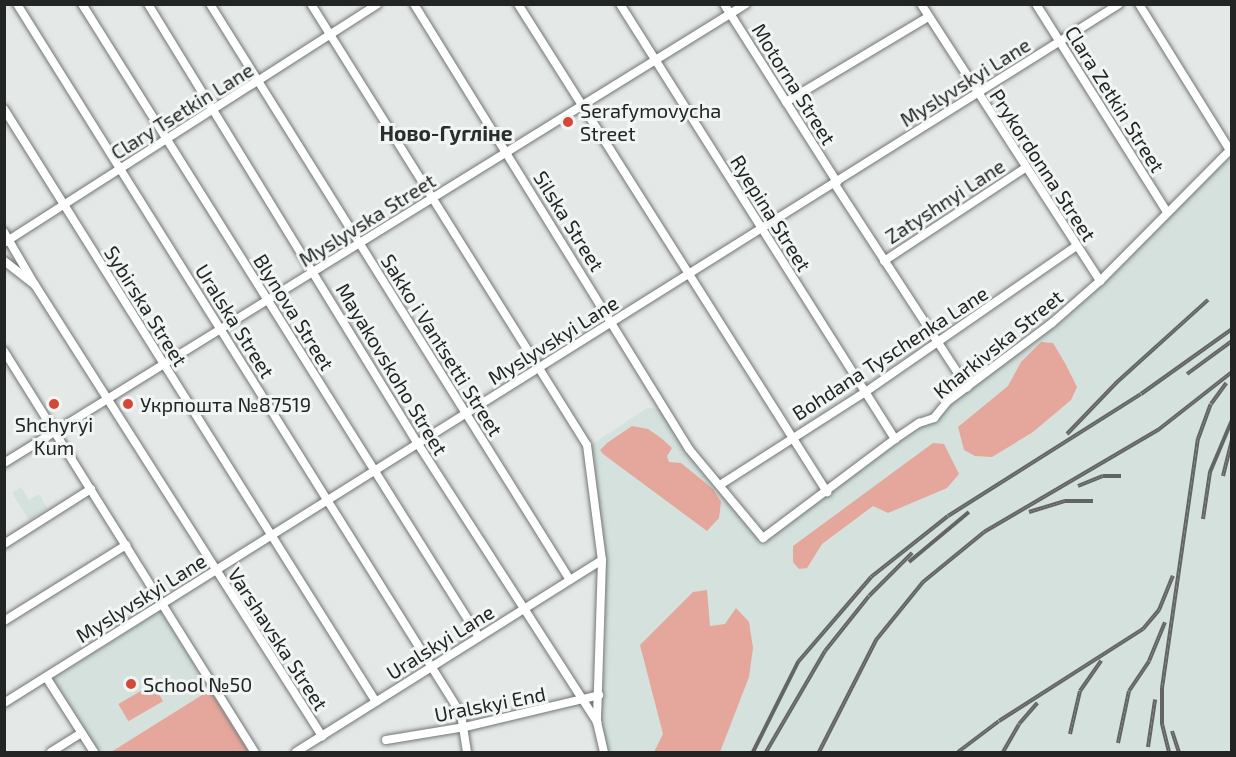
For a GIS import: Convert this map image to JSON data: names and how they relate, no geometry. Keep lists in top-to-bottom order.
{
  "streets": {
    "street": [
      "Myslyvskyi Lane",
      "Motorna Street",
      "Clara Zetkin Street",
      "Clary Tsetkin Lane",
      "Prykordonna Street",
      "Zatyshnyi Lane",
      "Ryepina Street",
      "Myslyvska Street",
      "Silska Street",
      "Sybirska Street",
      "Blynova Street",
      "Uralska Street",
      "Kharkivska Street",
      "Sakko i Vantsetti Street",
      "Bohdana Tyschenka Lane",
      "Mayakovskoho Street",
      "Varshavska Street",
      "Uralskyi Lane",
      "Uralskyi End"
    ]
  },
  "crossings": [
    ["Myslyvskyi Lane", "Motorna Street"],
    ["Myslyvskyi Lane", "Clara Zetkin Street"],
    ["Myslyvskyi Lane", "Prykordonna Street"],
    ["Myslyvskyi Lane", "Ryepina Street"],
    ["Myslyvskyi Lane", "Silska Street"],
    ["Myslyvskyi Lane", "Sybirska Street"],
    ["Myslyvskyi Lane", "Blynova Street"],
    ["Myslyvskyi Lane", "Uralska Street"],
    ["Myslyvskyi Lane", "Sakko i Vantsetti Street"],
    ["Myslyvskyi Lane", "Mayakovskoho Street"],
    ["Myslyvskyi Lane", "Varshavska Street"],
    ["Motorna Street", "Zatyshnyi Lane"],
    ["Motorna Street", "Myslyvska Street"],
    ["Motorna Street", "Kharkivska Street"],
    ["Motorna Street", "Bohdana Tyschenka Lane"],
    ["Clara Zetkin Street", "Kharkivska Street"],
    ["Clary Tsetkin Lane", "Sybirska Street"],
    ["Clary Tsetkin Lane", "Blynova Street"],
    ["Clary Tsetkin Lane", "Uralska Street"],
    ["Clary Tsetkin Lane", "Sakko i Vantsetti Street"],
    ["Clary Tsetkin Lane", "Mayakovskoho Street"],
    ["Clary Tsetkin Lane", "Varshavska Street"],
    ["Prykordonna Street", "Zatyshnyi Lane"],
    ["Prykordonna Street", "Kharkivska Street"],
    ["Prykordonna Street", "Bohdana Tyschenka Lane"],
    ["Ryepina Street", "Myslyvska Street"],
    ["Ryepina Street", "Kharkivska Street"],
    ["Ryepina Street", "Bohdana Tyschenka Lane"],
    ["Myslyvska Street", "Silska Street"],
    ["Myslyvska Street", "Sybirska Street"],
    ["Myslyvska Street", "Blynova Street"],
    ["Myslyvska Street", "Uralska Street"],
    ["Myslyvska Street", "Sakko i Vantsetti Street"],
    ["Myslyvska Street", "Mayakovskoho Street"],
    ["Myslyvska Street", "Varshavska Street"],
    ["Silska Street", "Kharkivska Street"],
    ["Silska Street", "Bohdana Tyschenka Lane"],
    ["Sybirska Street", "Uralskyi Lane"],
    ["Blynova Street", "Uralskyi Lane"],
    ["Uralska Street", "Uralskyi Lane"],
    ["Uralska Street", "Uralskyi End"],
    ["Sakko i Vantsetti Street", "Uralskyi Lane"],
    ["Mayakovskoho Street", "Uralskyi Lane"],
    ["Mayakovskoho Street", "Uralskyi End"],
    ["Varshavska Street", "Uralskyi Lane"]
  ],
  "districts": ["Ново-Гугліне"],
  "places": [
    "Serafymovycha Street",
    "Shchyryi Kum",
    "Укрпошта №87519",
    "School №50"
  ]
}
